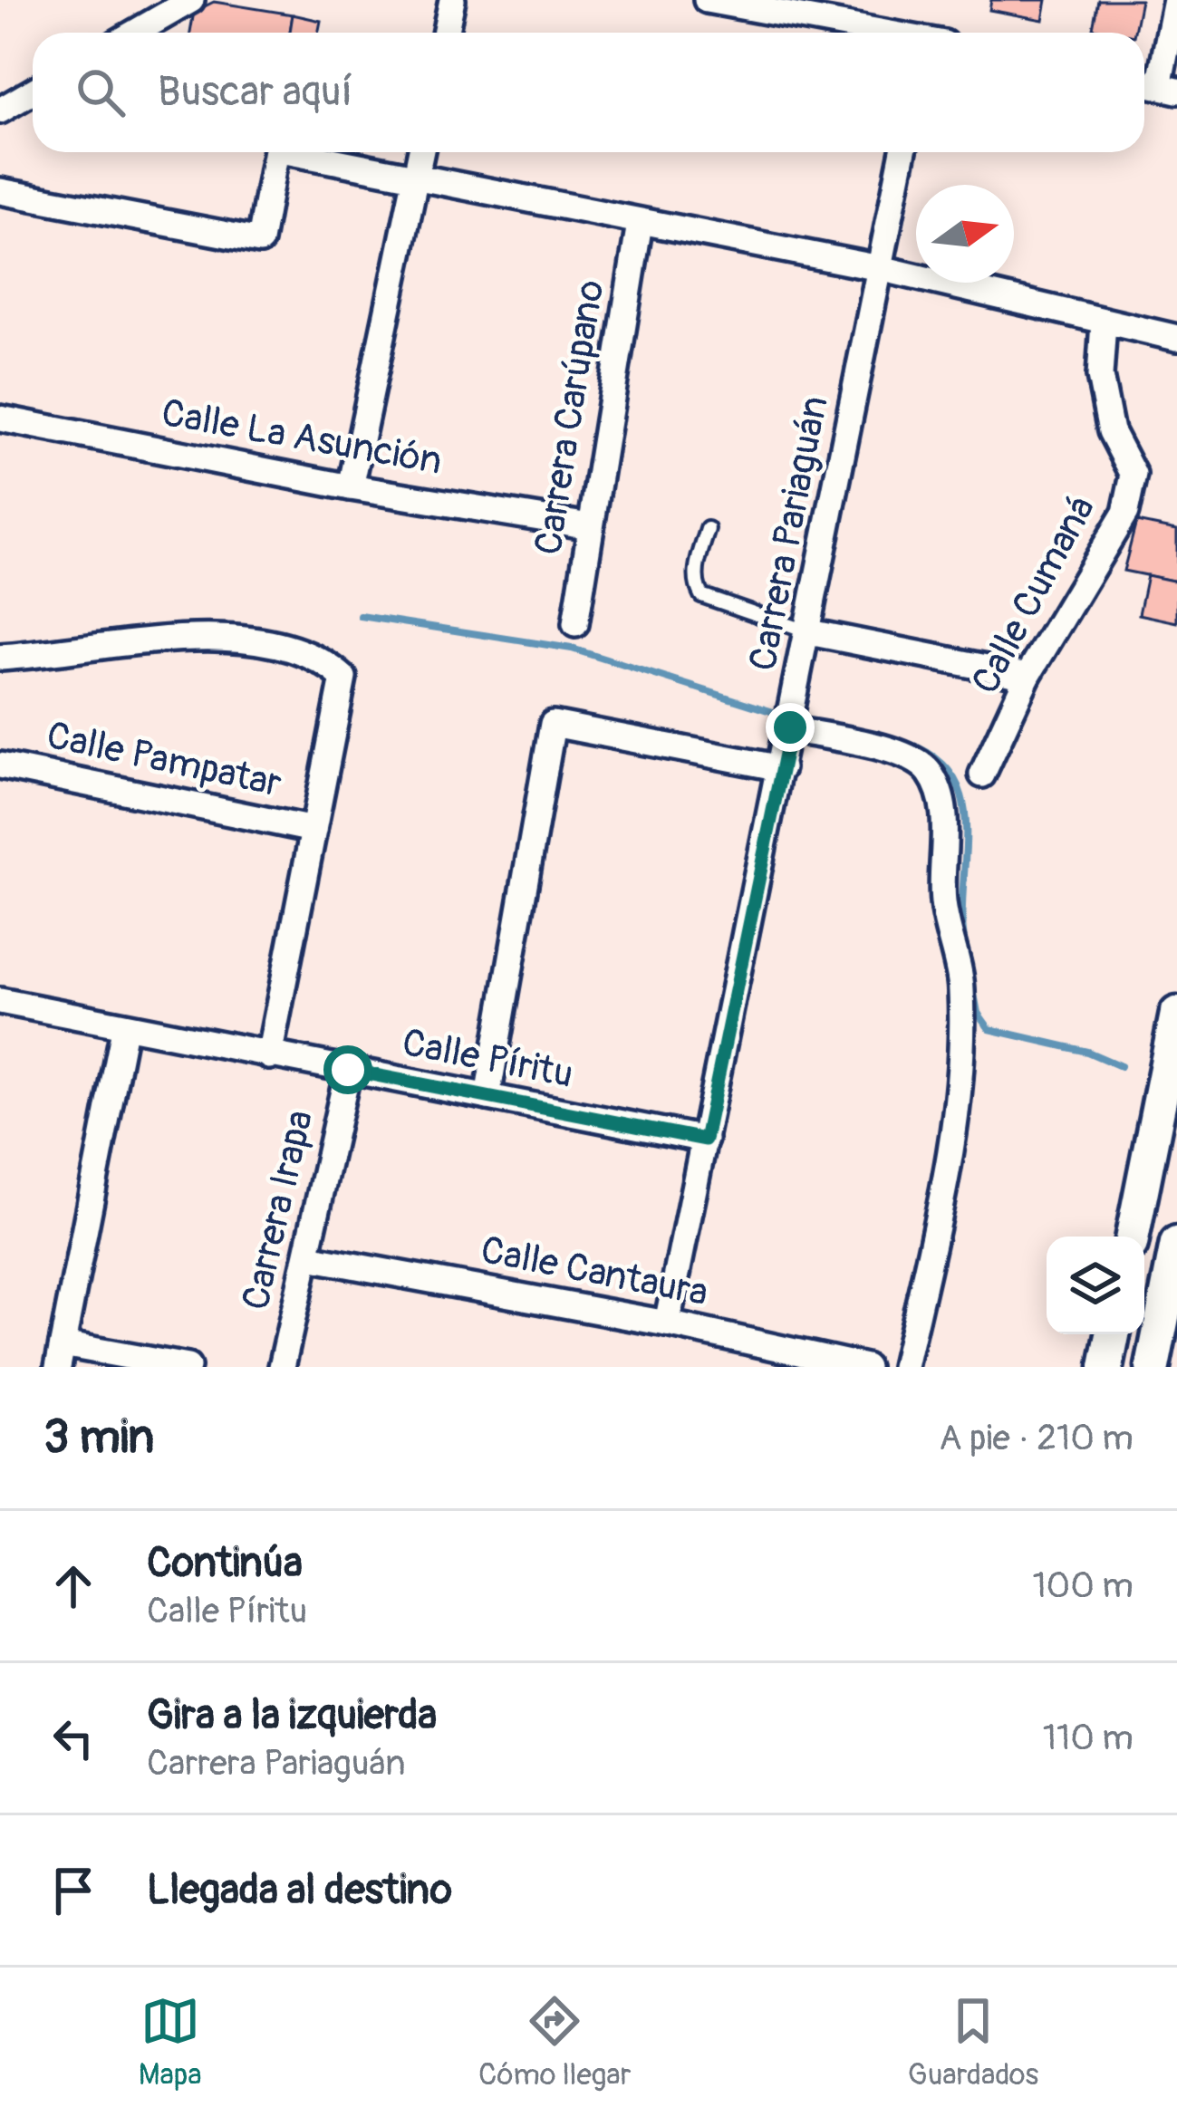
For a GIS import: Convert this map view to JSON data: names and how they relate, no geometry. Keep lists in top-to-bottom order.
{
  "streets": {
    "street": [
      "Carrera Carúpano",
      "Calle La Asunción",
      "Carrera Pariaguán",
      "Calle Cumaná",
      "Calle Pampatar",
      "Calle Píritu",
      "Carrera Irapa",
      "Calle Cantaura"
    ]
  },
  "crossings": [
    ["Carrera Carúpano", "Calle La Asunción"],
    ["Carrera Pariaguán", "Calle Píritu"],
    ["Carrera Pariaguán", "Calle Cantaura"],
    ["Calle Píritu", "Carrera Irapa"],
    ["Carrera Irapa", "Calle Cantaura"]
  ],
  "north": "right",
  "page": {
    "search": "Buscar aquí",
    "heading": ["3 min", "A pie · 210 m"],
    "list": [
      ["Continúa", "Calle Píritu", "100 m"],
      ["Gira a la izquierda", "Carrera Pariaguán", "110 m"],
      "Llegada al destino"
    ],
    "nav": ["Mapa", "Cómo llegar", "Guardados"]
  }
}
